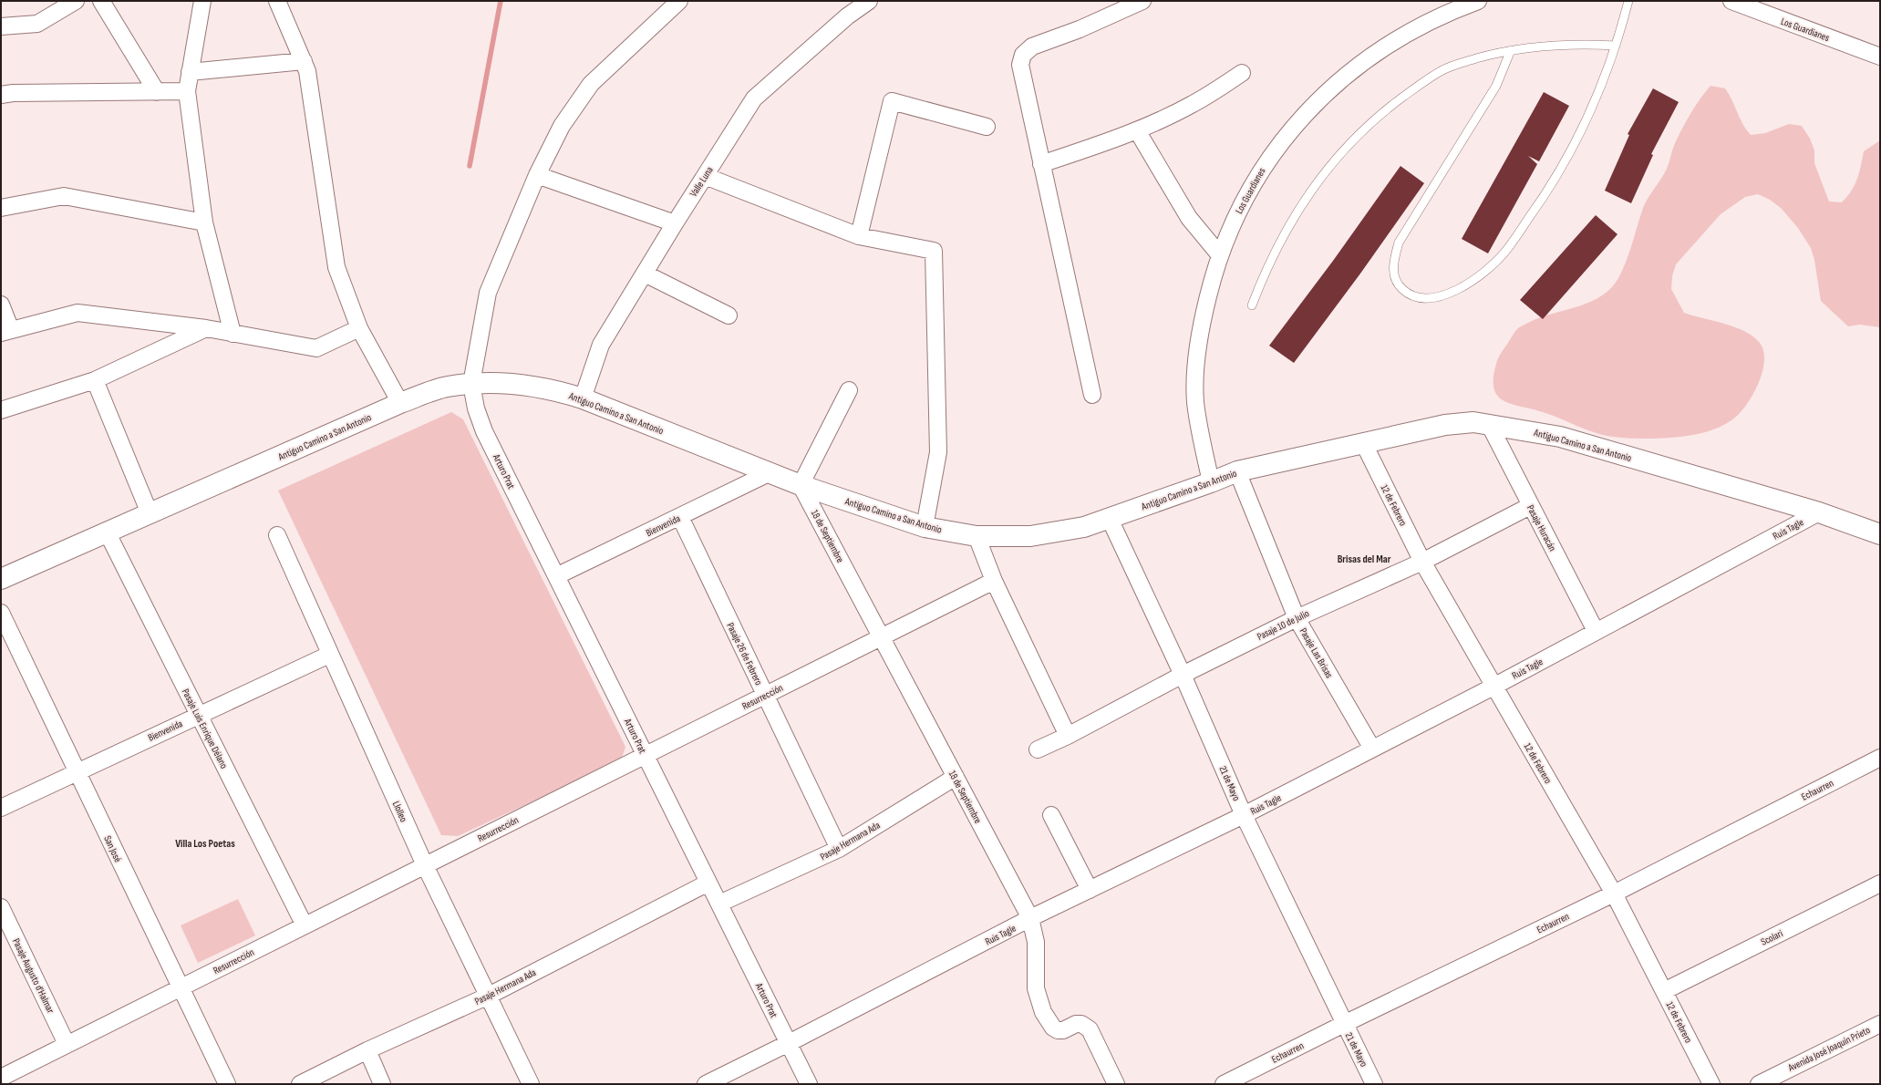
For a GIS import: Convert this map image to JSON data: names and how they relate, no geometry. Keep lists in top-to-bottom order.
{
  "streets": {
    "street": [
      "Los Guardianes",
      "Valle Luna",
      "Antiguo Camino a San Antonio",
      "Arturo Prat",
      "12 de Febrero",
      "Bienvenida",
      "Pasaje Huracán",
      "Ruis Tagle",
      "18 de Septiembre",
      "Pasaje 10 de Julio",
      "Pasaje Las Brisas",
      "Pasaje 26 de Febrero",
      "Resurrección",
      "Pasaje Luis Enrique Délano",
      "21 de Mayo",
      "Echaurren",
      "Llolleo",
      "Pasaje Hermana Ada",
      "San José",
      "Scolari",
      "Pasaje Augusto d'Halmar",
      "Avenida José Joaquín Prieto"
    ]
  },
  "crossings": [
    ["Los Guardianes", "Antiguo Camino a San Antonio"],
    ["Valle Luna", "Antiguo Camino a San Antonio"],
    ["Antiguo Camino a San Antonio", "Arturo Prat"],
    ["Antiguo Camino a San Antonio", "12 de Febrero"],
    ["Antiguo Camino a San Antonio", "Bienvenida"],
    ["Antiguo Camino a San Antonio", "Pasaje Huracán"],
    ["Antiguo Camino a San Antonio", "Ruis Tagle"],
    ["Antiguo Camino a San Antonio", "18 de Septiembre"],
    ["Antiguo Camino a San Antonio", "Pasaje Las Brisas"],
    ["Antiguo Camino a San Antonio", "Pasaje Luis Enrique Délano"],
    ["Antiguo Camino a San Antonio", "21 de Mayo"],
    ["Arturo Prat", "Bienvenida"],
    ["Arturo Prat", "Ruis Tagle"],
    ["Arturo Prat", "Resurrección"],
    ["Arturo Prat", "Pasaje Hermana Ada"],
    ["12 de Febrero", "Ruis Tagle"],
    ["12 de Febrero", "Pasaje 10 de Julio"],
    ["12 de Febrero", "Echaurren"],
    ["12 de Febrero", "Scolari"],
    ["Bienvenida", "Pasaje 26 de Febrero"],
    ["Bienvenida", "Pasaje Luis Enrique Délano"],
    ["Bienvenida", "Llolleo"],
    ["Bienvenida", "San José"],
    ["Pasaje Huracán", "Ruis Tagle"],
    ["Pasaje Huracán", "Pasaje 10 de Julio"],
    ["Ruis Tagle", "18 de Septiembre"],
    ["Ruis Tagle", "Pasaje Las Brisas"],
    ["Ruis Tagle", "21 de Mayo"],
    ["18 de Septiembre", "Resurrección"],
    ["18 de Septiembre", "Pasaje Hermana Ada"],
    ["Pasaje 10 de Julio", "Pasaje Las Brisas"],
    ["Pasaje 10 de Julio", "21 de Mayo"],
    ["Pasaje 26 de Febrero", "Resurrección"],
    ["Pasaje 26 de Febrero", "Pasaje Hermana Ada"],
    ["Resurrección", "Pasaje Luis Enrique Délano"],
    ["Resurrección", "Llolleo"],
    ["Resurrección", "San José"],
    ["Resurrección", "Pasaje Augusto d'Halmar"],
    ["21 de Mayo", "Echaurren"],
    ["Llolleo", "Pasaje Hermana Ada"]
  ],
  "districts": ["Brisas del Mar", "Villa Los Poetas"]
}
